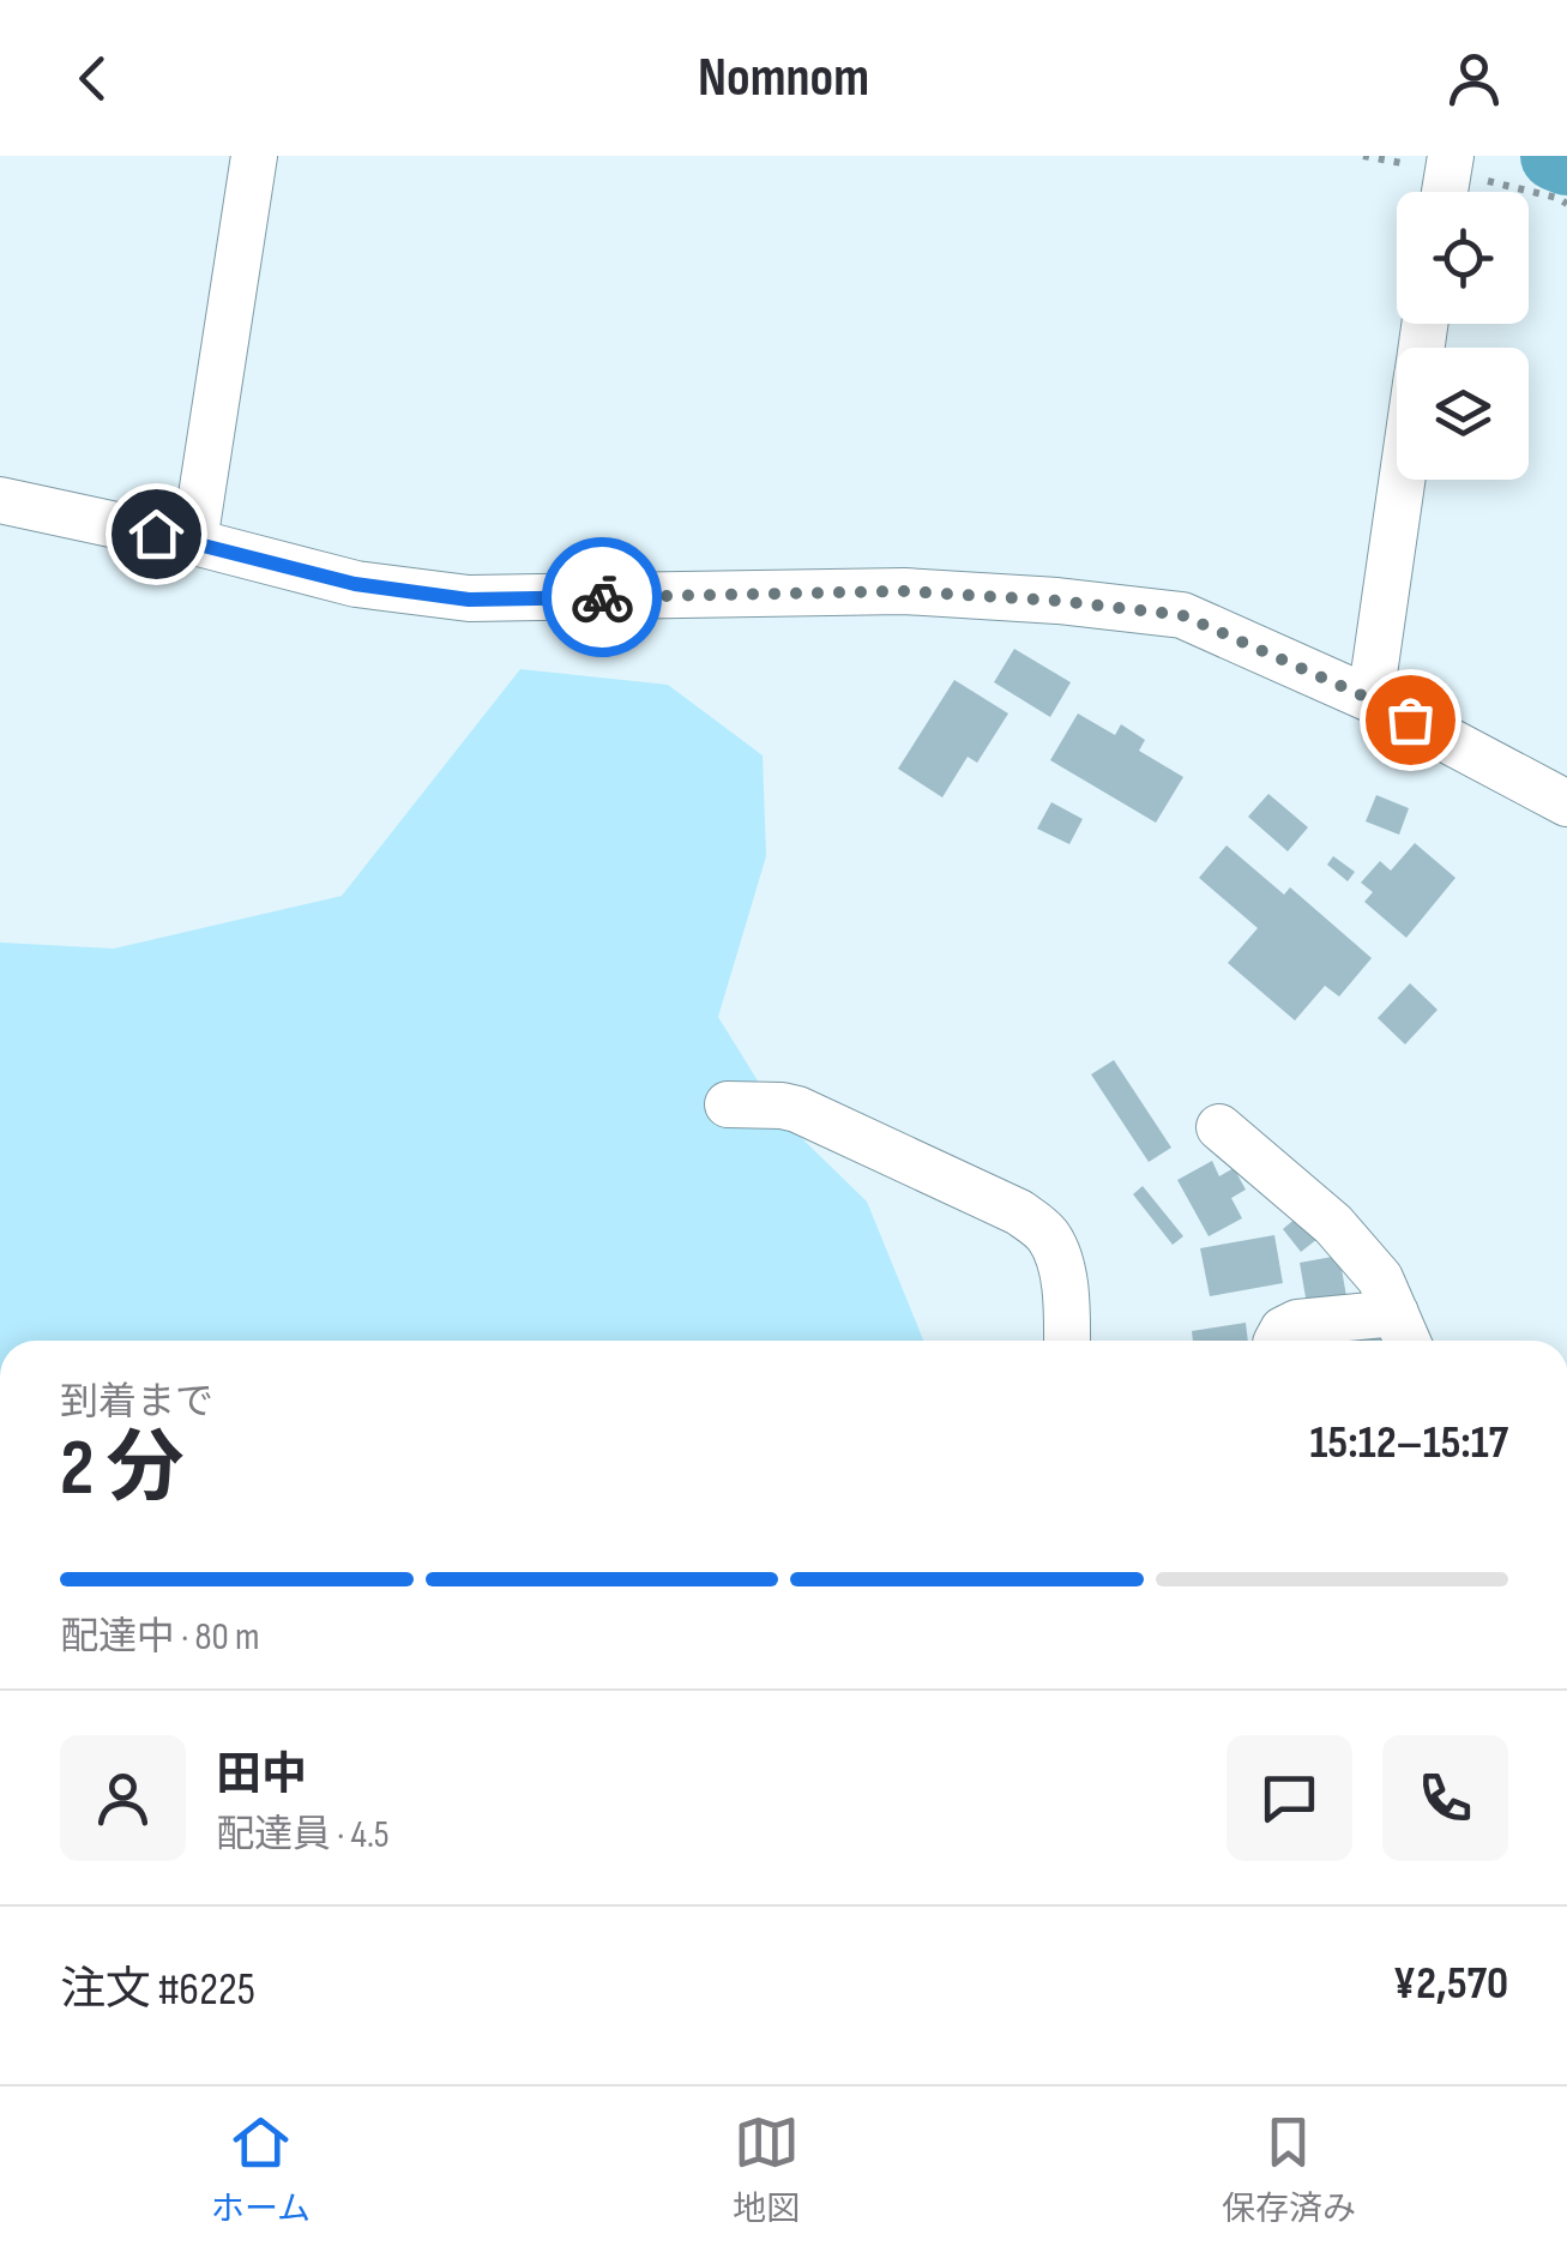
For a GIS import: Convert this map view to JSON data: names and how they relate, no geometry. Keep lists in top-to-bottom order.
{
  "page": {
    "header": "Nomnom",
    "heading": ["2 分", "到着まで", "15:12–15:17"],
    "panel": [
      "田中",
      "配達員 · 4.5",
      "注文 #6225",
      "¥2,570"
    ],
    "bar": "配達中 · 80 m",
    "tabs": ["ホーム", "地図", "保存済み"]
  }
}
